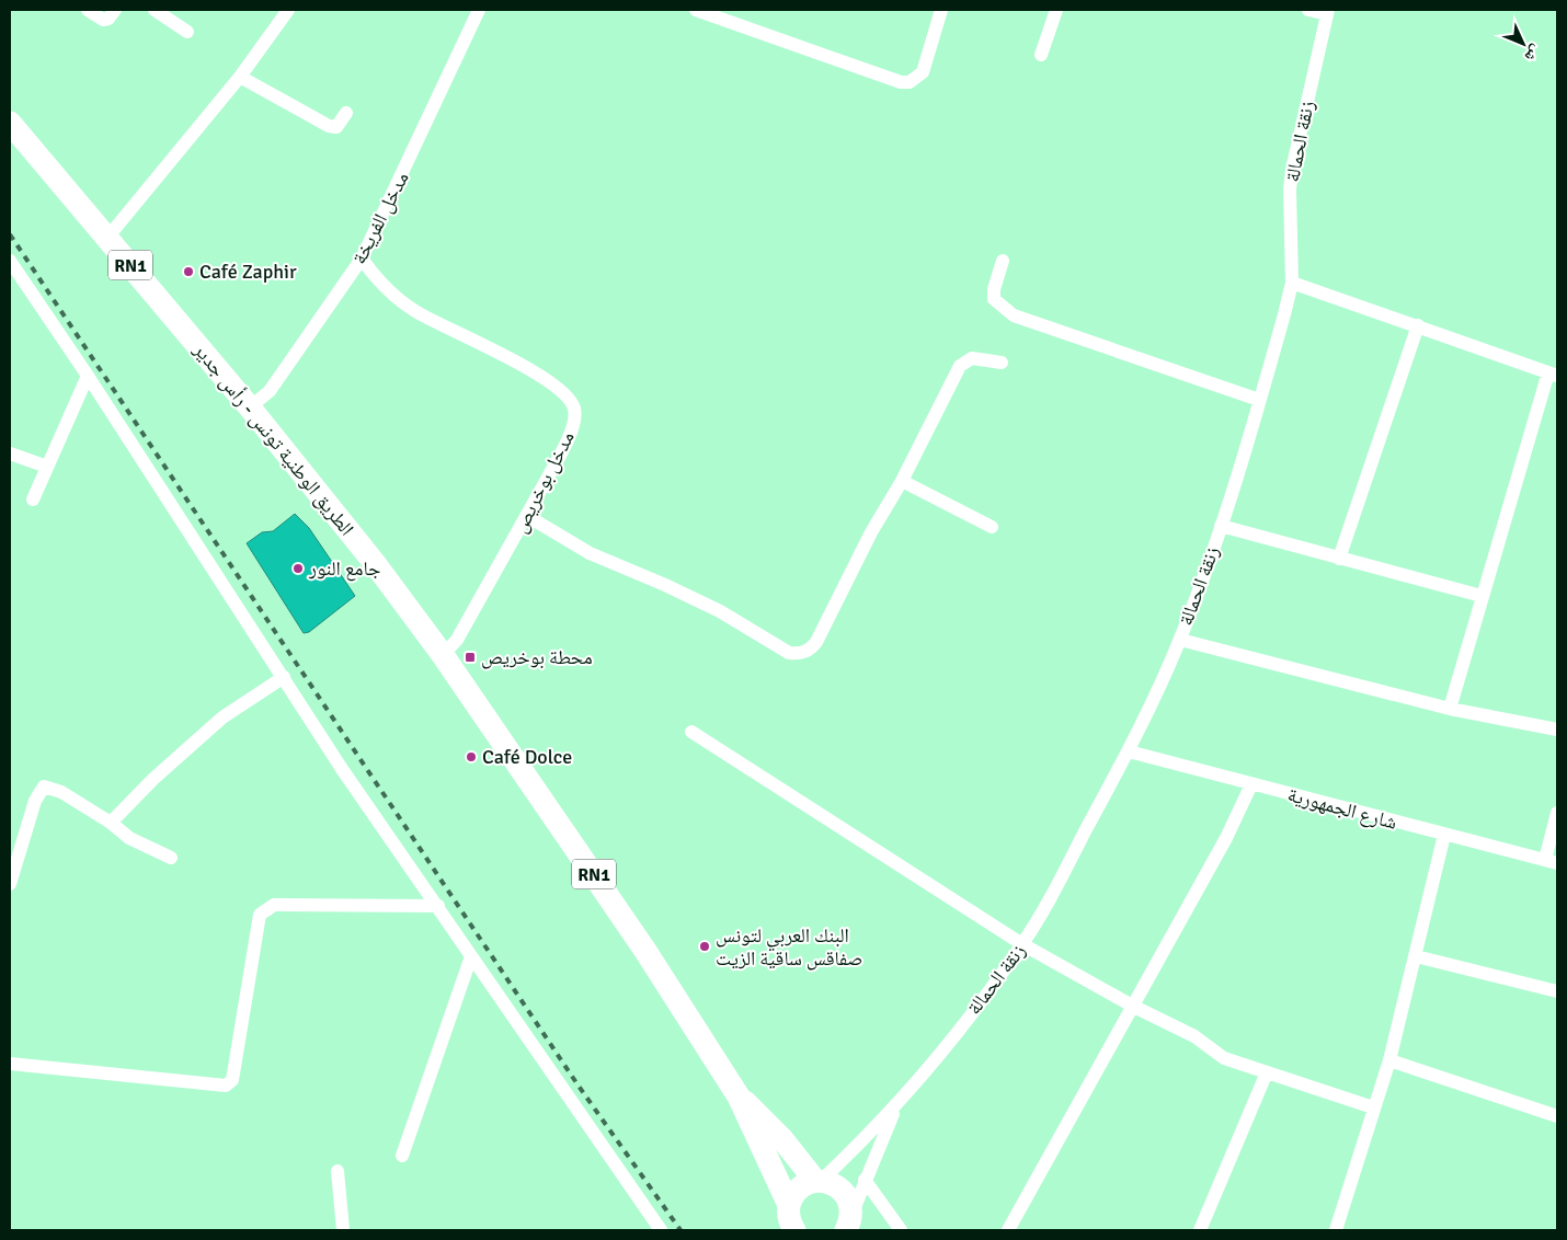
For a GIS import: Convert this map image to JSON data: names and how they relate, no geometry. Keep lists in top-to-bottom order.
{
  "streets": {
    "main road": ["RN1", "الطريق الوطنية تونس - رأس جدير"],
    "street": [
      "زنقة الحمالة",
      "مدخل الفريخة",
      "مدخل بوخريص",
      "شارع الجمهورية"
    ]
  },
  "crossings": [
    ["زنقة الحمالة", "شارع الجمهورية"],
    ["مدخل الفريخة", "الطريق الوطنية تونس - رأس جدير"],
    ["مدخل الفريخة", "مدخل بوخريص"],
    ["RN1", "الطريق الوطنية تونس - رأس جدير"],
    ["الطريق الوطنية تونس - رأس جدير", "مدخل بوخريص"]
  ],
  "places": {
    "other": [
      "Café Zaphir",
      "جامع النور",
      "Café Dolce",
      "البنك العربي لتونس صفاقس ساقية الزيت"
    ],
    "transit": ["محطة بوخريص"]
  },
  "north": "bottom right"
}
